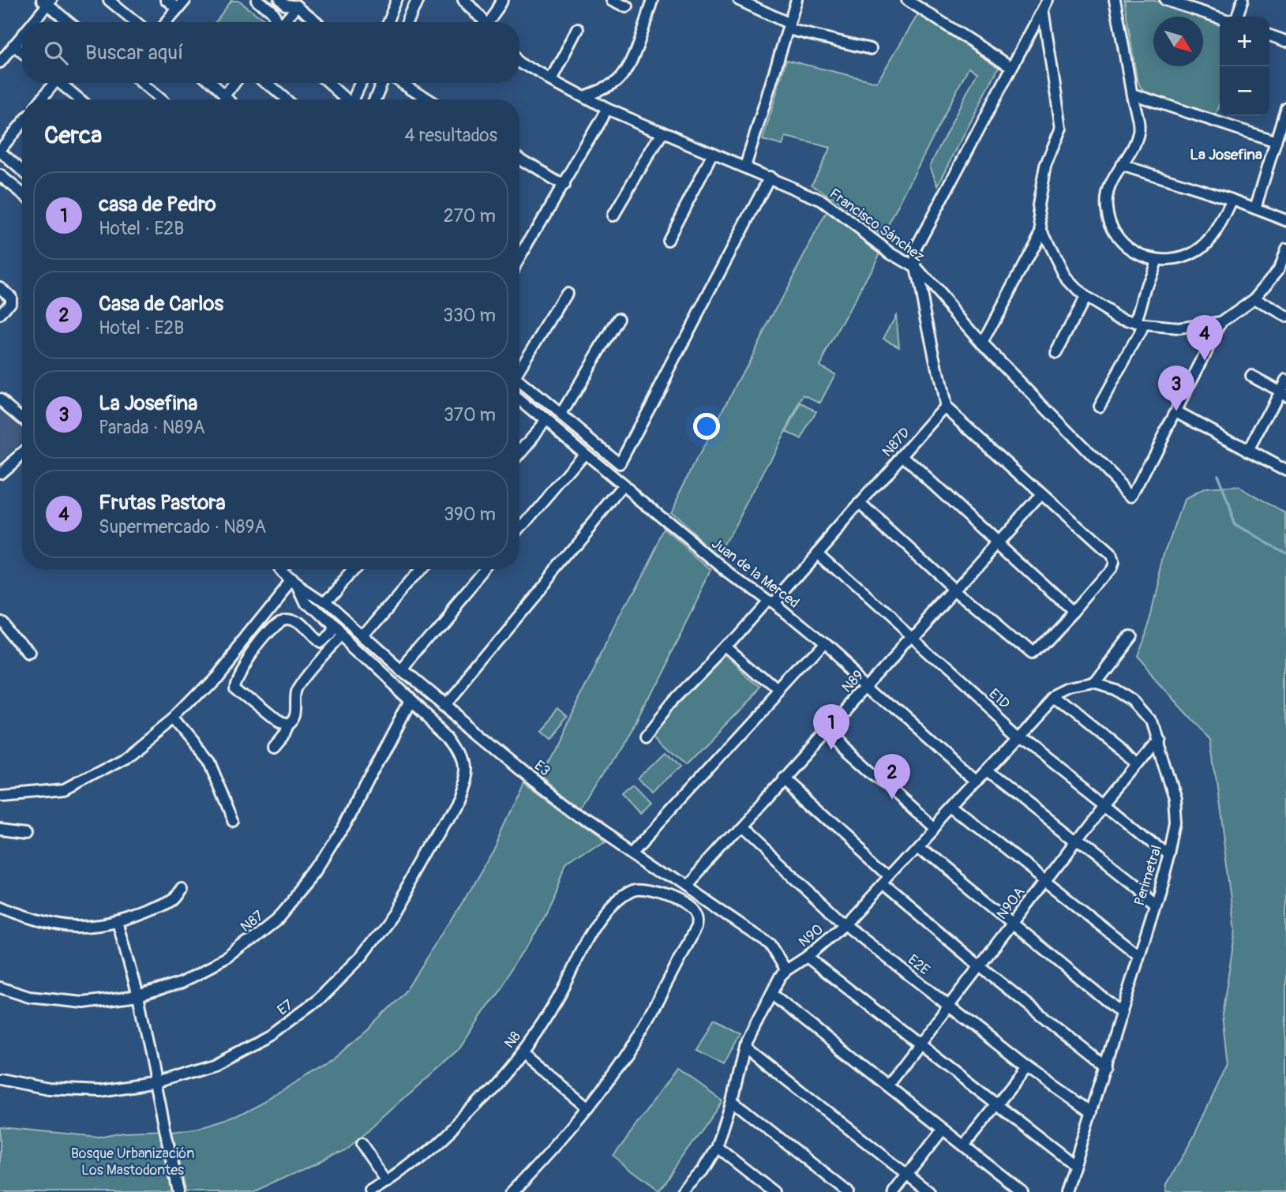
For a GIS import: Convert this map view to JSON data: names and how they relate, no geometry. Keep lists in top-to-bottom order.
{
  "streets": {
    "street": [
      "Francisco Sánchez",
      "N87D",
      "Juan de la Merced",
      "N89",
      "E1D",
      "E3",
      "Perimetral",
      "N90A",
      "N87",
      "N90",
      "E2E",
      "E7",
      "N8"
    ]
  },
  "crossings": [
    ["N87D", "Juan de la Merced"],
    ["N87D", "E1D"],
    ["Juan de la Merced", "N89"],
    ["Juan de la Merced", "N90"],
    ["N89", "E1D"],
    ["N89", "E3"],
    ["N89", "E2E"],
    ["E1D", "Perimetral"],
    ["E1D", "N90A"],
    ["E1D", "N90"],
    ["E3", "N90"],
    ["Perimetral", "N90A"],
    ["Perimetral", "E2E"],
    ["N90A", "E2E"],
    ["N87", "E7"],
    ["N90", "E2E"]
  ],
  "districts": ["La Josefina"],
  "parks": ["Bosque Urbanización Los Mastodontes"],
  "north": "bottom right",
  "page": {
    "map_buttons": ["+", "−"],
    "search": "Buscar aquí",
    "heading": ["Cerca", "4 resultados"],
    "list": [
      {
        "mark": "1",
        "name": "casa de Pedro",
        "note": "Hotel · E2B",
        "value": "270 m"
      },
      {
        "mark": "2",
        "name": "Casa de Carlos",
        "note": "Hotel · E2B",
        "value": "330 m"
      },
      {
        "mark": "3",
        "name": "La Josefina",
        "note": "Parada · N89A",
        "value": "370 m"
      },
      {
        "mark": "4",
        "name": "Frutas Pastora",
        "note": "Supermercado · N89A",
        "value": "390 m"
      }
    ],
    "pins": [
      "4",
      "3",
      "1",
      "2"
    ]
  }
}
